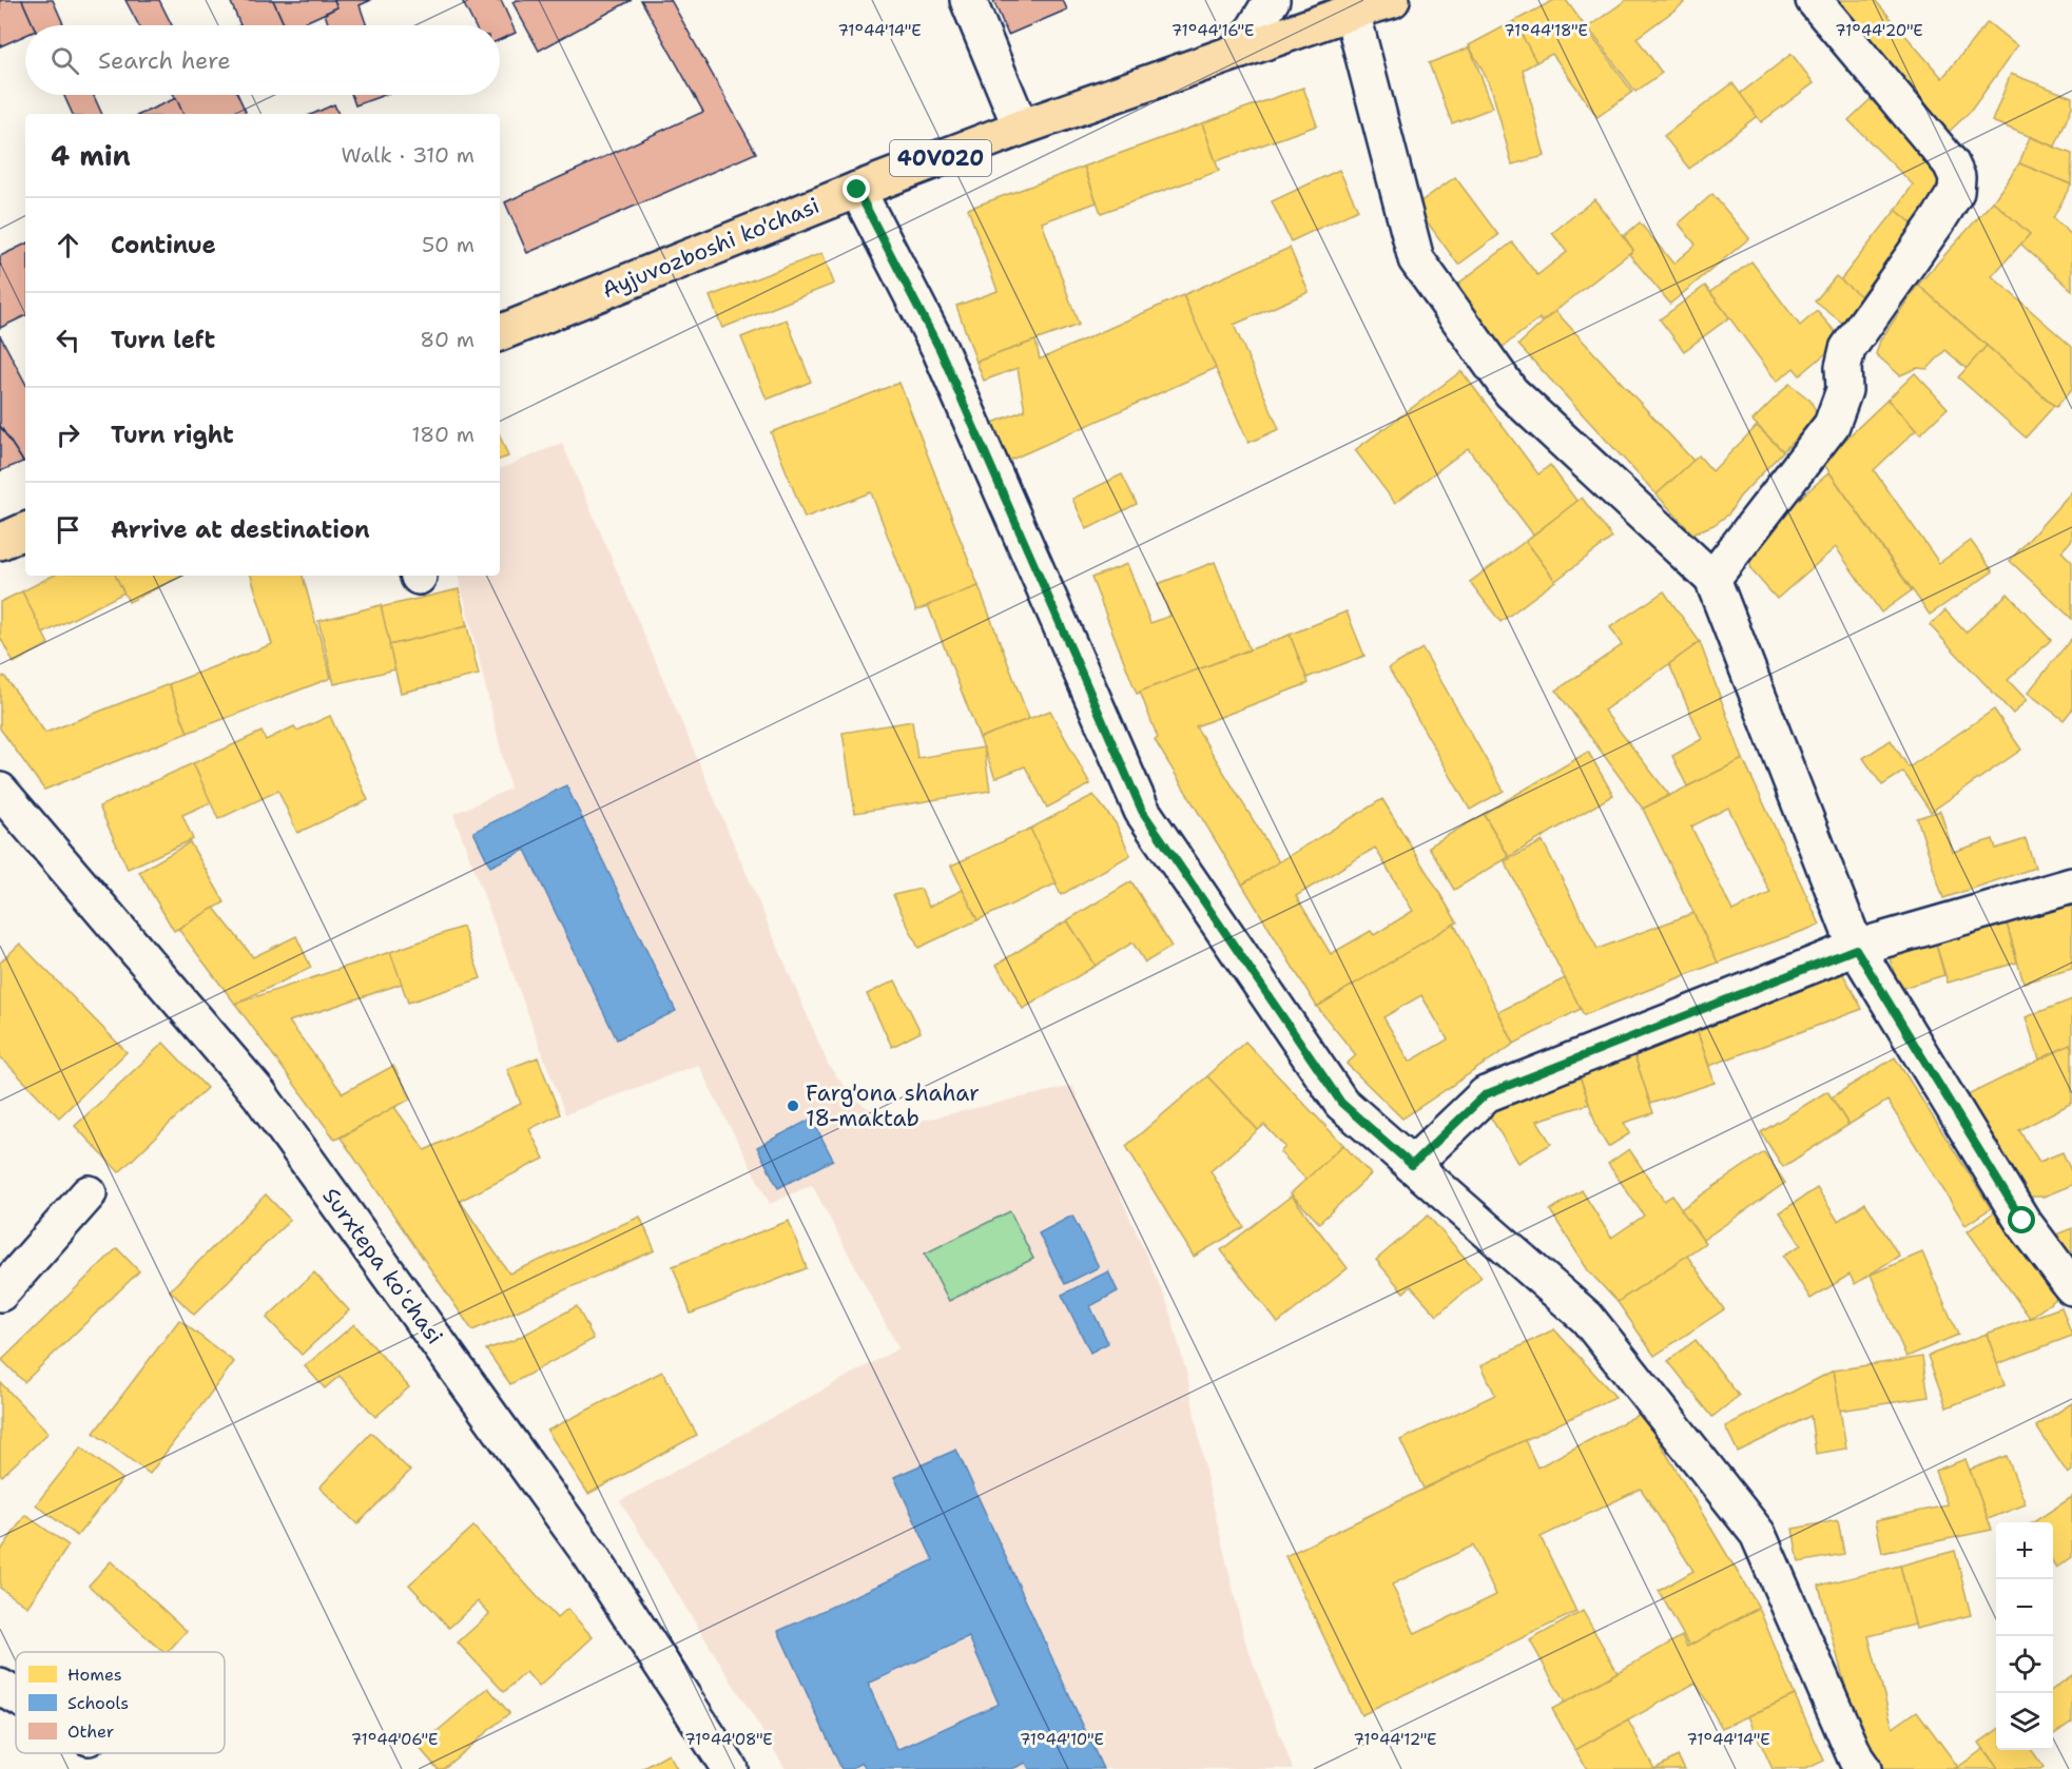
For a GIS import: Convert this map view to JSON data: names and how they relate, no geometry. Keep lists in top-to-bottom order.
{
  "streets": {
    "main road": ["40V020", "Ayjuvozboshi ko'chasi"],
    "street": ["Surxtepa koʻchasi"]
  },
  "places": ["Farg'ona shahar 18-maktab"],
  "legend": ["Homes", "Schools", "Other"],
  "page": {
    "search": "Search here",
    "heading": ["4 min", "Walk · 310 m"],
    "list": [
      ["Continue", "50 m"],
      ["Turn left", "80 m"],
      ["Turn right", "180 m"],
      "Arrive at destination"
    ],
    "map_buttons": ["+", "−"]
  },
  "coordinates": [
    "71°44'14\"E",
    "71°44'18\"E",
    "71°44'20\"E",
    "71°44'16\"E",
    "71°44'06\"E",
    "71°44'08\"E",
    "71°44'10\"E",
    "71°44'12\"E"
  ]
}
